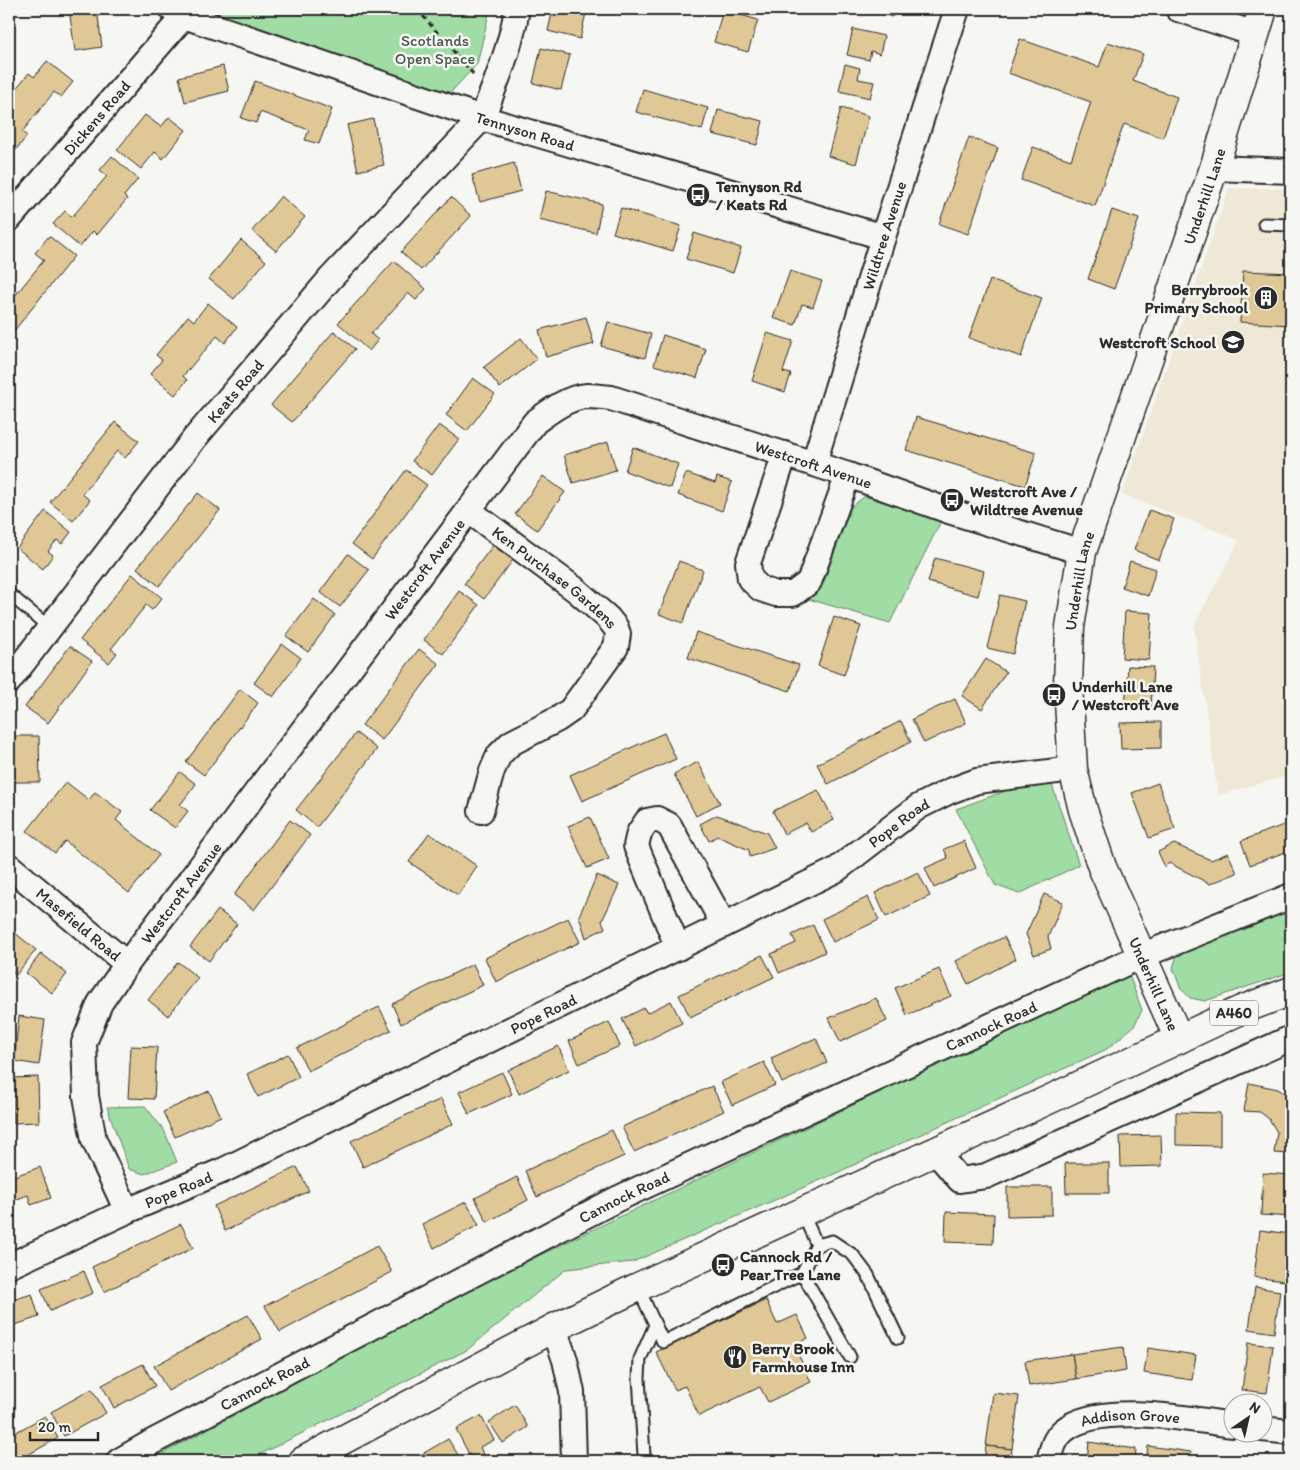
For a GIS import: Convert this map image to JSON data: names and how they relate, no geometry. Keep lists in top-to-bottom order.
{
  "streets": {
    "main road": ["Underhill Lane", "A460"],
    "street": [
      "Dickens Road",
      "Tennyson Road",
      "Wildtree Avenue",
      "Keats Road",
      "Westcroft Avenue",
      "Ken Purchase Gardens",
      "Pope Road",
      "Masefield Road",
      "Cannock Road",
      "Addison Grove"
    ]
  },
  "crossings": [
    ["Dickens Road", "Tennyson Road"],
    ["Tennyson Road", "Wildtree Avenue"],
    ["Tennyson Road", "Keats Road"],
    ["Underhill Lane", "Westcroft Avenue"],
    ["Underhill Lane", "Pope Road"],
    ["Underhill Lane", "A460"],
    ["Underhill Lane", "Cannock Road"],
    ["Wildtree Avenue", "Westcroft Avenue"],
    ["Westcroft Avenue", "Ken Purchase Gardens"],
    ["Westcroft Avenue", "Pope Road"],
    ["Westcroft Avenue", "Masefield Road"]
  ],
  "parks": ["Scotlands Open Space"],
  "places": {
    "bus stop": [
      "Tennyson Rd / Keats Rd",
      "Westcroft Ave / Wildtree Avenue",
      "Underhill Lane / Westcroft Ave",
      "Cannock Rd / Pear Tree Lane"
    ],
    "building": ["Berrybrook Primary School"],
    "school or university": ["Westcroft School"],
    "restaurant": ["Berry Brook Farmhouse Inn"]
  },
  "scale_bar": "20 m",
  "north": "top right"
}
